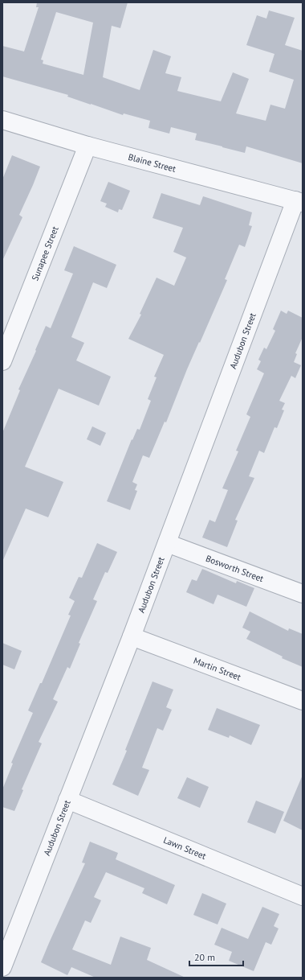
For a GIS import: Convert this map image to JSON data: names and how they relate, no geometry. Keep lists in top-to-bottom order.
{
  "streets": {
    "street": [
      "Blaine Street",
      "Sunapee Street",
      "Audubon Street",
      "Bosworth Street",
      "Martin Street",
      "Lawn Street"
    ]
  },
  "crossings": [
    ["Blaine Street", "Sunapee Street"],
    ["Blaine Street", "Audubon Street"],
    ["Audubon Street", "Bosworth Street"],
    ["Audubon Street", "Martin Street"],
    ["Audubon Street", "Lawn Street"]
  ],
  "scale_bar": "20 m"
}
